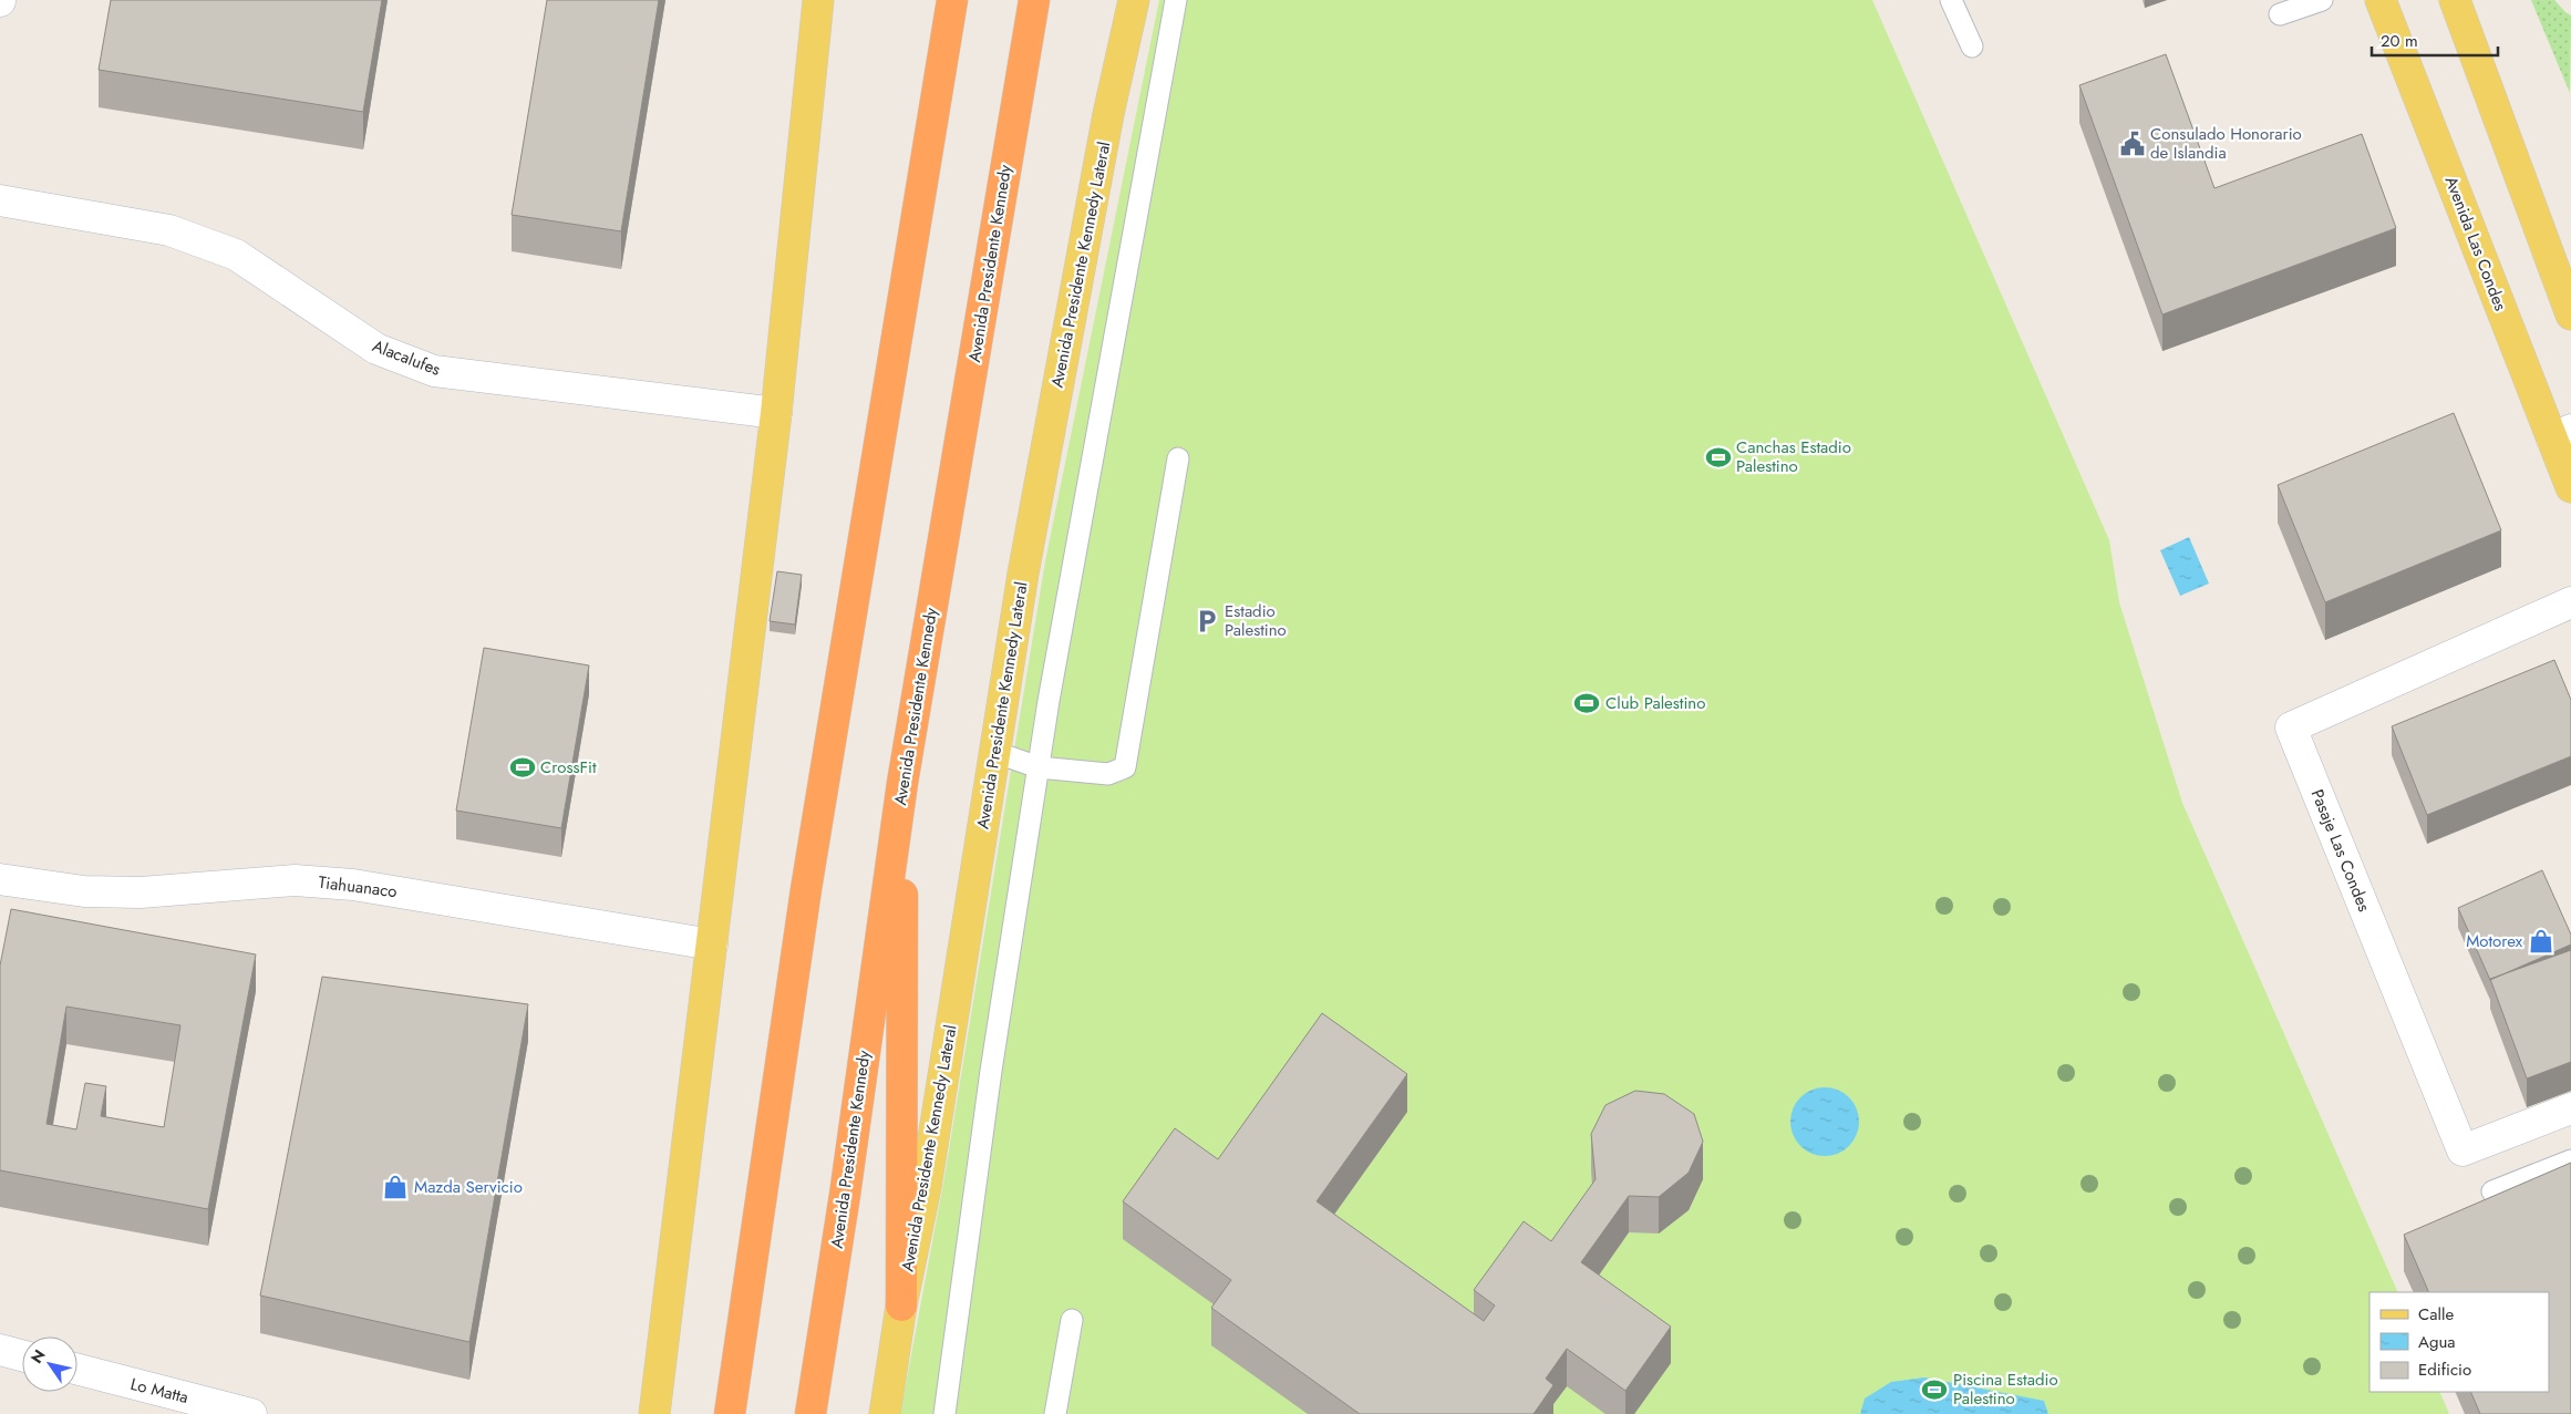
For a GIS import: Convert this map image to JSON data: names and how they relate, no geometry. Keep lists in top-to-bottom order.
{
  "streets": {
    "highway": ["Avenida Presidente Kennedy"],
    "main road": ["Avenida Las Condes", "Avenida Presidente Kennedy Lateral"],
    "street": [
      "Alacalufes",
      "Pasaje Las Condes",
      "Tiahuanaco",
      "Lo Matta"
    ]
  },
  "places": {
    "public building": ["Consulado Honorario de Islandia"],
    "sports": [
      "Canchas Estadio Palestino",
      "Club Palestino",
      "CrossFit",
      "Piscina Estadio Palestino"
    ],
    "parking": ["Estadio Palestino"],
    "shop": ["Motorex", "Mazda Servicio"]
  },
  "legend": ["Calle", "Agua", "Edificio"],
  "scale_bar": "20 m",
  "north": "top left"
}
